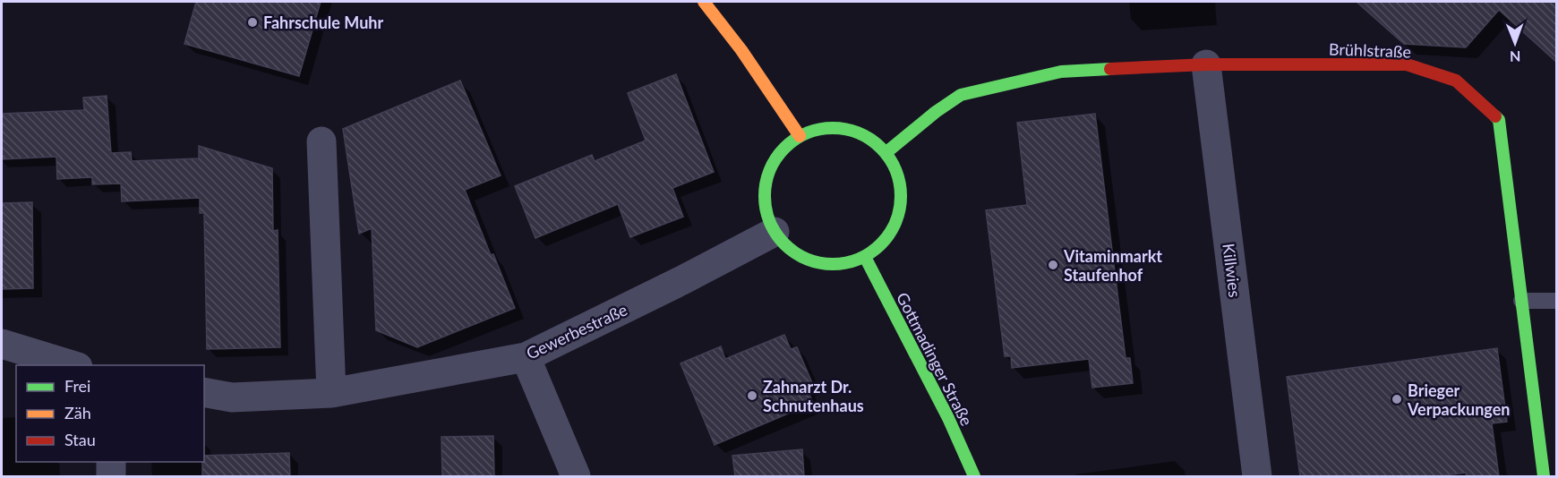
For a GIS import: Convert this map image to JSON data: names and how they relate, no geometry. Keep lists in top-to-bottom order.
{
  "streets": {
    "street": [
      "Brühlstraße",
      "Killwies",
      "Gewerbestraße",
      "Gottmadinger Straße"
    ]
  },
  "crossings": [
    ["Brühlstraße", "Killwies"],
    ["Brühlstraße", "Gewerbestraße"],
    ["Brühlstraße", "Gottmadinger Straße"],
    ["Gewerbestraße", "Gottmadinger Straße"]
  ],
  "places": [
    "Fahrschule Muhr",
    "Vitaminmarkt Staufenhof",
    "Zahnarzt Dr. Schnutenhaus",
    "Brieger Verpackungen"
  ],
  "legend": ["Frei", "Zäh", "Stau"],
  "north": "bottom"
}
